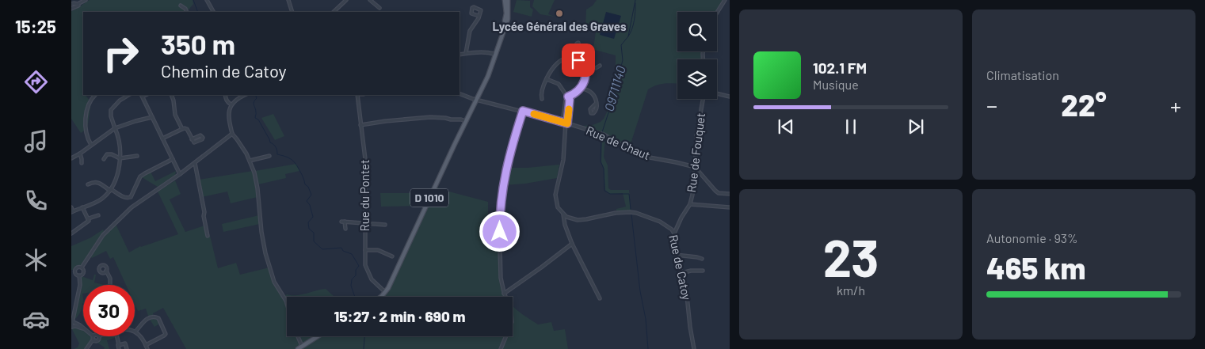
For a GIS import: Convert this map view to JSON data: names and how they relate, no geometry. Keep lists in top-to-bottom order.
{
  "streets": {
    "main road": ["D 1010"],
    "street": [
      "Rue de Chaut",
      "Rue de Fouquet",
      "Rue du Pontet",
      "Rue de Catoy"
    ]
  },
  "crossings": [
    ["Rue de Chaut", "Rue de Fouquet"],
    ["Rue de Chaut", "D 1010"],
    ["Rue de Fouquet", "Rue de Catoy"],
    ["Rue du Pontet", "D 1010"]
  ],
  "water": ["O9711140"],
  "places": ["Lycée Général des Graves"],
  "page": {
    "tabs": "15:25",
    "tile": [
      "Climatisation",
      ["23", "km/h"],
      ["Autonomie · 93%", "465 km"]
    ],
    "turn": ["350 m", "Chemin de Catoy"],
    "song": ["102.1 FM", "Musique"],
    "heat": ["−", "22°", "+"],
    "limit": "30",
    "trip": "15:27 · 2 min · 690 m"
  }
}
